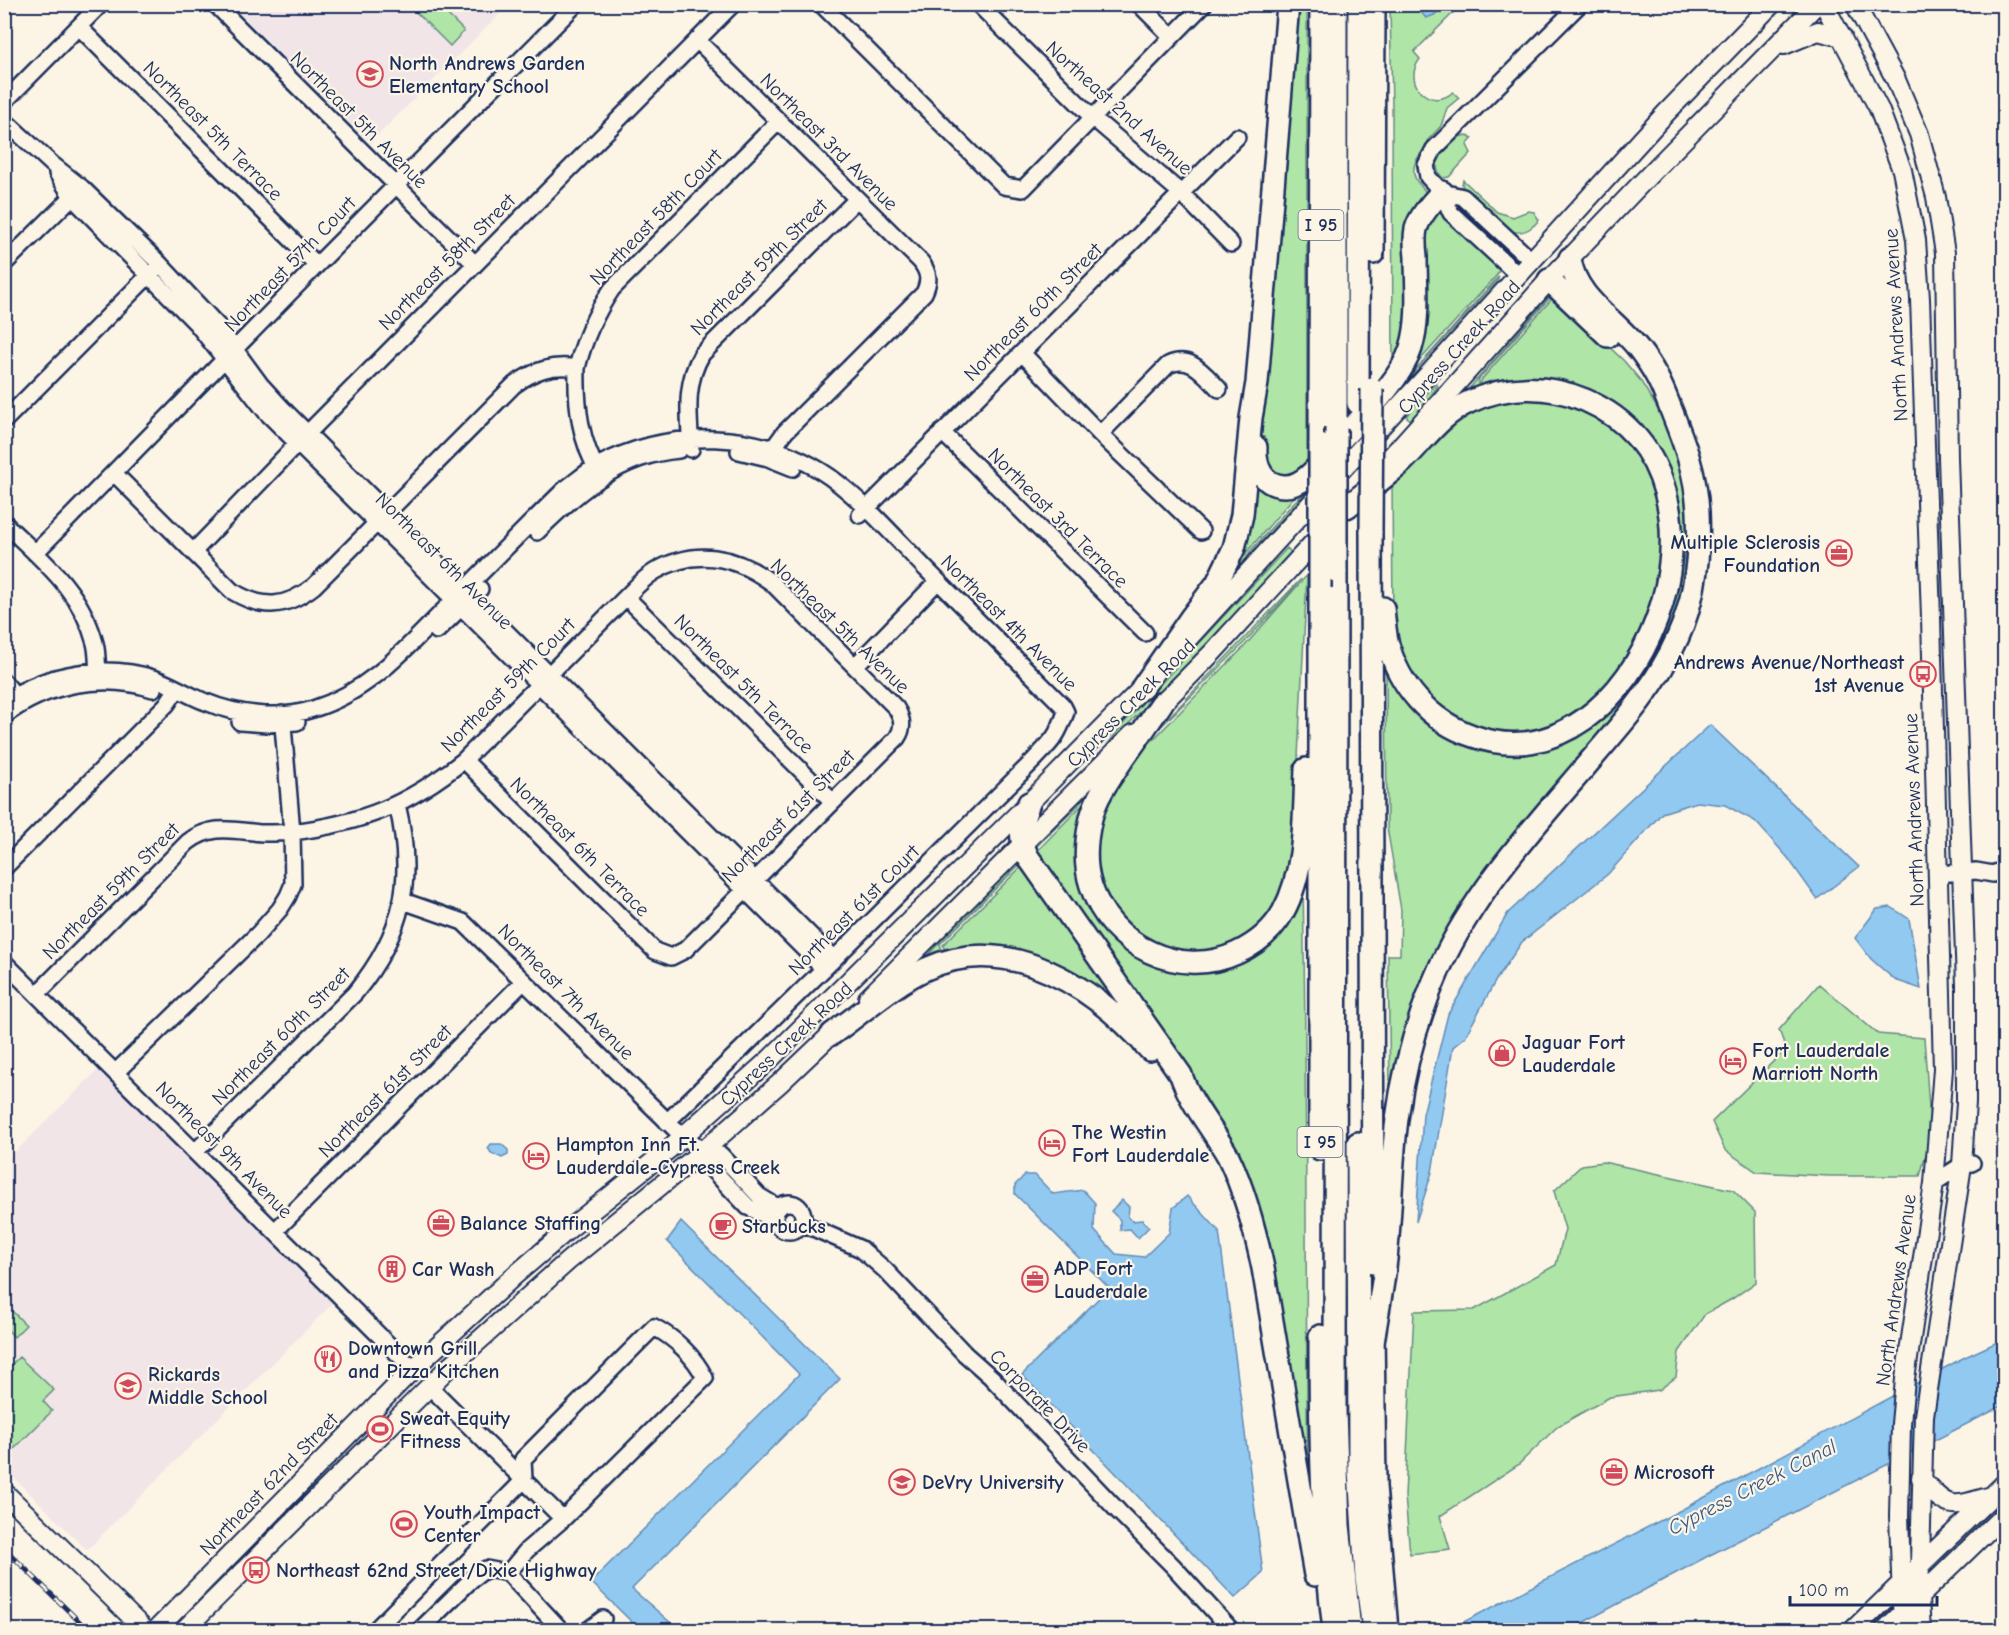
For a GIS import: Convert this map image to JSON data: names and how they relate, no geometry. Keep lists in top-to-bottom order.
{
  "streets": {
    "highway": ["I 95"],
    "main road": ["North Andrews Avenue", "Cypress Creek Road", "Northeast 62nd Street"],
    "street": [
      "Northeast 2nd Avenue",
      "Northeast 5th Avenue",
      "Northeast 5th Terrace",
      "Northeast 3rd Avenue",
      "Northeast 58th Court",
      "Northeast 58th Street",
      "Northeast 57th Court",
      "Northeast 59th Street",
      "Northeast 60th Street",
      "Northeast 3rd Terrace",
      "Northeast 6th Avenue",
      "Northeast 4th Avenue",
      "Northeast 59th Court",
      "Northeast 61st Street",
      "Northeast 6th Terrace",
      "Northeast 61st Court",
      "Northeast 7th Avenue",
      "Northeast 9th Avenue",
      "Corporate Drive"
    ]
  },
  "crossings": [
    ["Northeast 2nd Avenue", "Northeast 60th Street"],
    ["Northeast 5th Avenue", "Northeast 58th Street"],
    ["Northeast 5th Avenue", "Northeast 57th Court"],
    ["Northeast 5th Avenue", "Northeast 59th Court"],
    ["Northeast 5th Avenue", "Northeast 61st Street"],
    ["Northeast 5th Terrace", "Northeast 57th Court"],
    ["Northeast 5th Terrace", "Northeast 59th Court"],
    ["Northeast 5th Terrace", "Northeast 61st Street"],
    ["Northeast 3rd Avenue", "Northeast 58th Court"],
    ["Northeast 3rd Avenue", "Northeast 58th Street"],
    ["Northeast 3rd Avenue", "Northeast 59th Street"],
    ["Northeast 3rd Avenue", "Northeast 4th Avenue"],
    ["Northeast 58th Street", "Northeast 6th Avenue"],
    ["Northeast 57th Court", "Northeast 6th Avenue"],
    ["Northeast 59th Street", "Northeast 4th Avenue"],
    ["Northeast 59th Street", "Northeast 59th Court"],
    ["Northeast 59th Street", "Northeast 9th Avenue"],
    ["Northeast 60th Street", "Northeast 3rd Terrace"],
    ["Northeast 60th Street", "Northeast 4th Avenue"],
    ["Northeast 60th Street", "Northeast 59th Court"],
    ["Northeast 60th Street", "Northeast 7th Avenue"],
    ["Northeast 60th Street", "Northeast 9th Avenue"],
    ["Cypress Creek Road", "Northeast 7th Avenue"],
    ["Cypress Creek Road", "Northeast 9th Avenue"],
    ["Cypress Creek Road", "Northeast 62nd Street"],
    ["Northeast 6th Avenue", "Northeast 59th Court"],
    ["Northeast 6th Avenue", "Northeast 61st Street"],
    ["Northeast 6th Avenue", "Northeast 61st Court"],
    ["Northeast 4th Avenue", "Northeast 61st Court"],
    ["Northeast 59th Court", "Northeast 6th Terrace"],
    ["Northeast 61st Street", "Northeast 6th Terrace"],
    ["Northeast 61st Street", "Northeast 7th Avenue"],
    ["Northeast 61st Street", "Northeast 9th Avenue"],
    ["Northeast 61st Court", "Northeast 7th Avenue"],
    ["Northeast 9th Avenue", "Northeast 62nd Street"]
  ],
  "water": ["Cypress Creek Canal"],
  "places": {
    "school or university": ["North Andrews Garden Elementary School", "Rickards Middle School", "DeVry University"],
    "office": [
      "Multiple Sclerosis Foundation",
      "Balance Staffing",
      "ADP Fort Lauderdale",
      "Microsoft"
    ],
    "bus stop": ["Andrews Avenue/Northeast 1st Avenue", "Northeast 62nd Street/Dixie Highway"],
    "shop": ["Jaguar Fort Lauderdale"],
    "hotel": ["Fort Lauderdale Marriott North", "The Westin Fort Lauderdale", "Hampton Inn Ft. Lauderdale-Cypress Creek"],
    "cafe": ["Starbucks"],
    "building": ["Car Wash"],
    "restaurant": ["Downtown Grill and Pizza Kitchen"],
    "sports": ["Sweat Equity Fitness", "Youth Impact Center"]
  },
  "scale_bar": "100 m"
}
